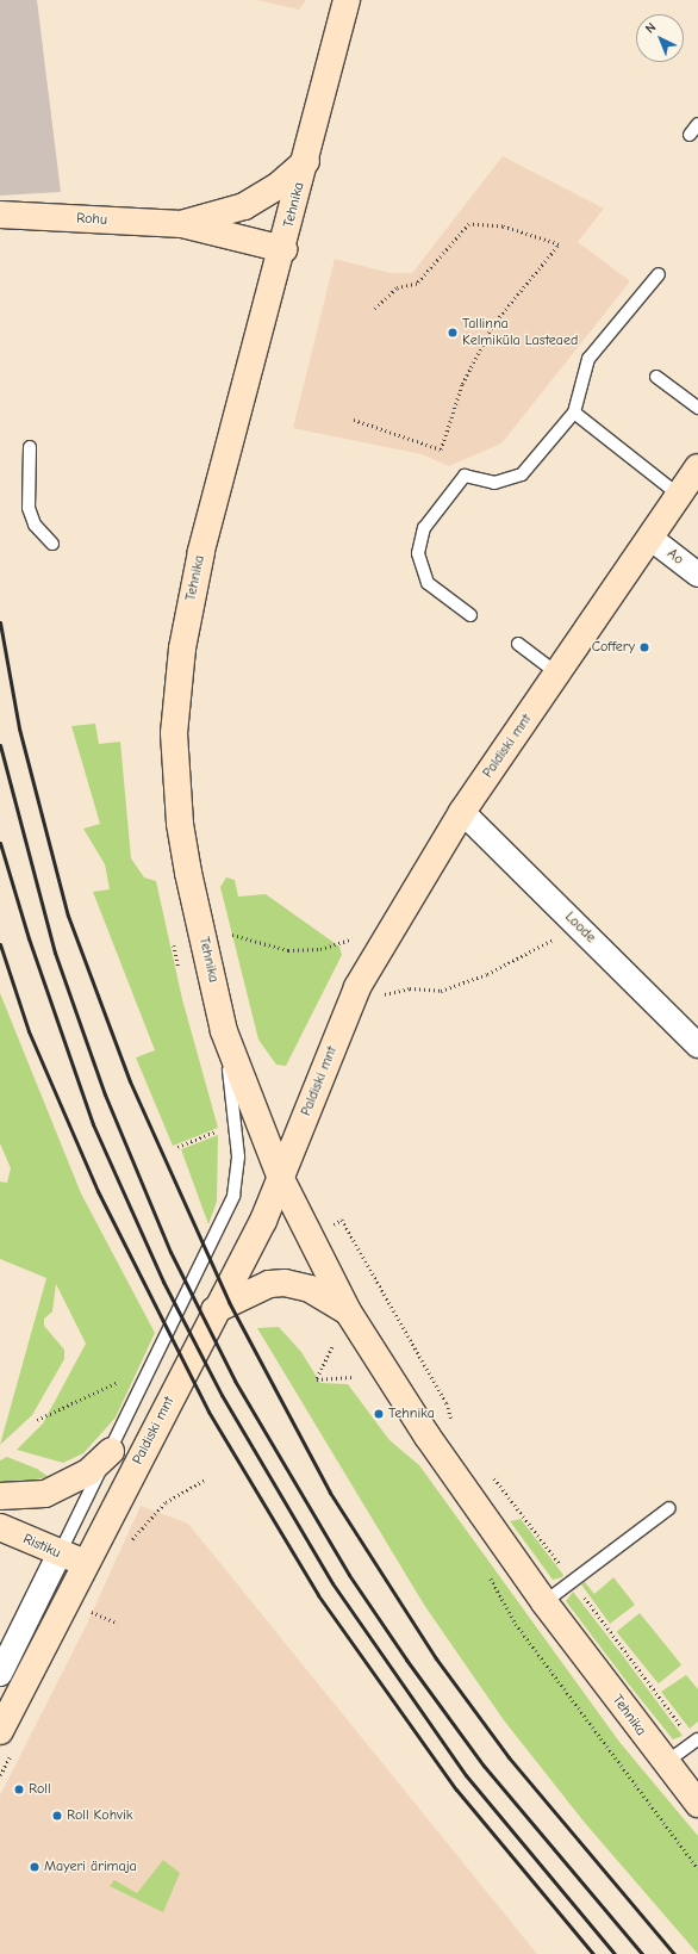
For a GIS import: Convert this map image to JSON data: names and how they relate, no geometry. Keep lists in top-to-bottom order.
{
  "streets": {
    "main road": [
      "Tehnika",
      "Rohu",
      "Paldiski mnt",
      "Ristiku"
    ],
    "street": ["Ao", "Loode"]
  },
  "crossings": [
    ["Tehnika", "Rohu"],
    ["Tehnika", "Paldiski mnt"],
    ["Ao", "Paldiski mnt"],
    ["Paldiski mnt", "Loode"],
    ["Paldiski mnt", "Ristiku"]
  ],
  "places": [
    "Tallinna Kelmiküla Lasteaed",
    "Coffery",
    "Tehnika",
    "Roll",
    "Roll Kohvik",
    "Mayeri ärimaja"
  ],
  "north": "top left"
}
